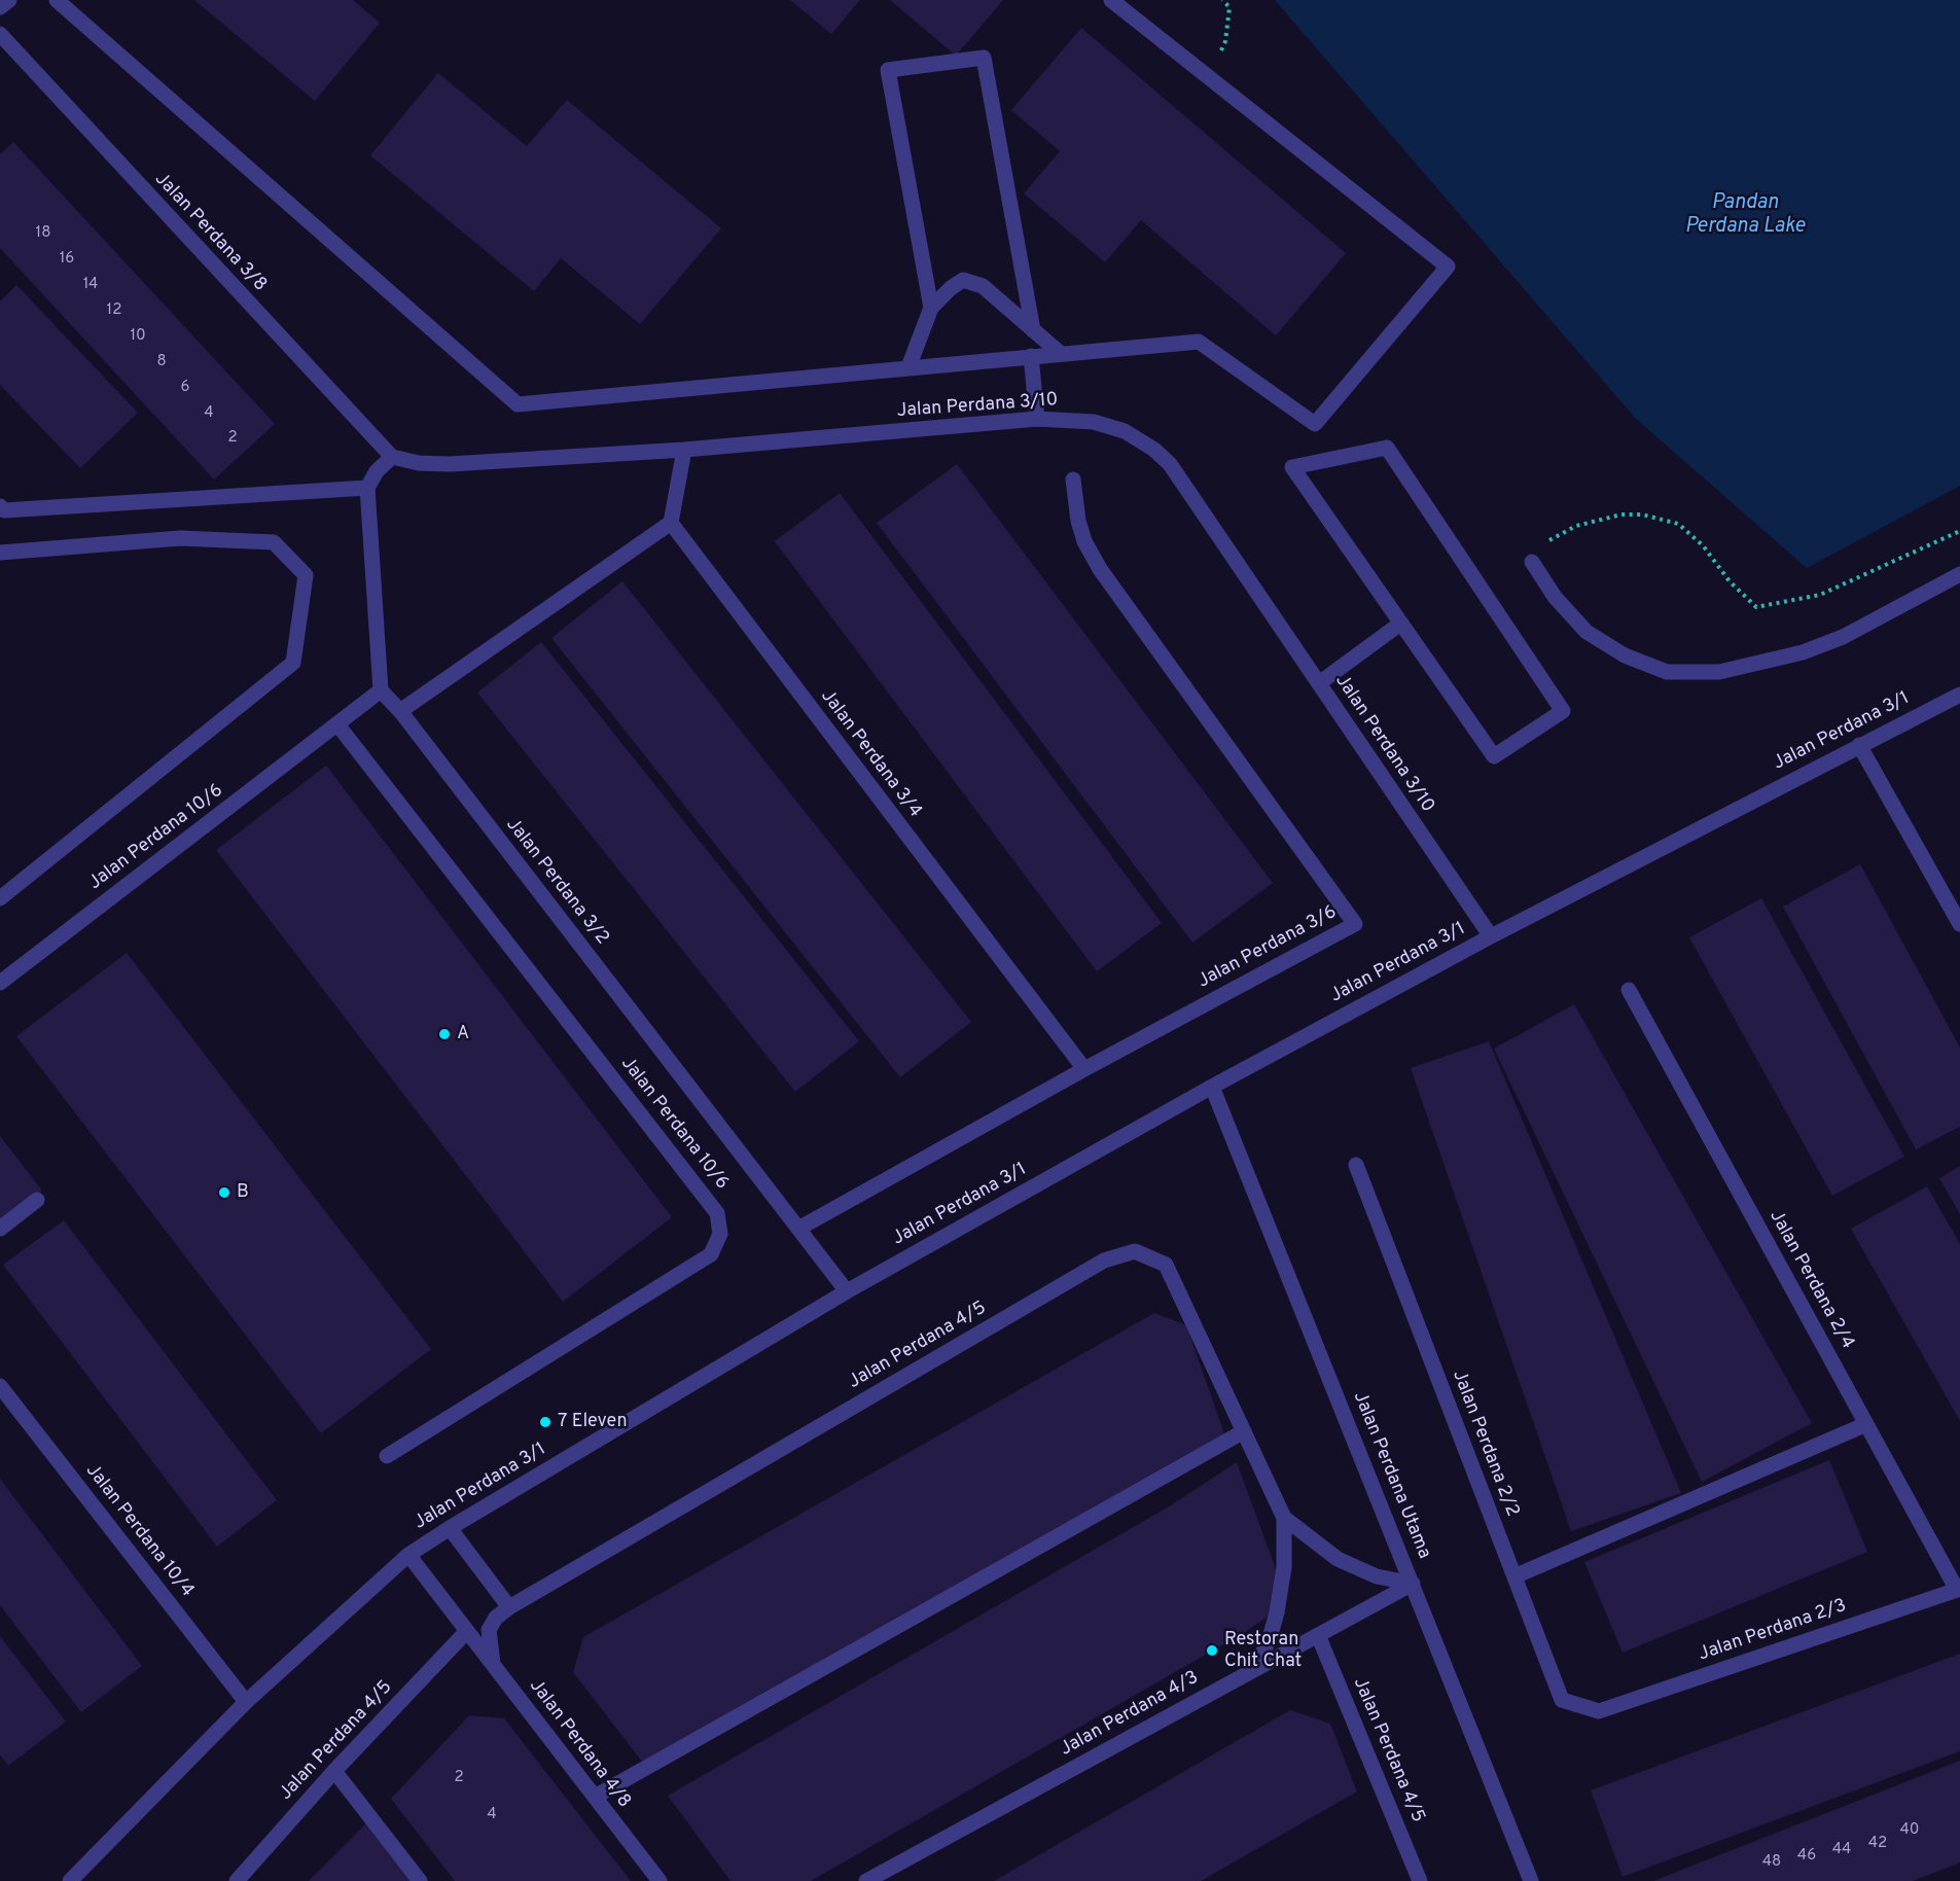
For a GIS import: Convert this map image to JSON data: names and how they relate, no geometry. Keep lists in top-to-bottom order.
{
  "streets": {
    "street": [
      "Jalan Perdana 3/8",
      "Jalan Perdana 3/10",
      "Jalan Perdana 3/1",
      "Jalan Perdana 3/4",
      "Jalan Perdana 10/6",
      "Jalan Perdana 3/2",
      "Jalan Perdana 3/6",
      "Jalan Perdana 2/4",
      "Jalan Perdana 4/5",
      "Jalan Perdana 2/2",
      "Jalan Perdana Utama",
      "Jalan Perdana 10/4",
      "Jalan Perdana 2/3",
      "Jalan Perdana 4/3",
      "Jalan Perdana 4/8"
    ]
  },
  "crossings": [
    ["Jalan Perdana 3/8", "Jalan Perdana 3/10"],
    ["Jalan Perdana 3/10", "Jalan Perdana 3/1"],
    ["Jalan Perdana 3/1", "Jalan Perdana 3/2"],
    ["Jalan Perdana 3/1", "Jalan Perdana Utama"],
    ["Jalan Perdana 3/1", "Jalan Perdana 10/4"],
    ["Jalan Perdana 3/1", "Jalan Perdana 4/8"],
    ["Jalan Perdana 3/4", "Jalan Perdana 3/6"],
    ["Jalan Perdana 10/6", "Jalan Perdana 3/2"],
    ["Jalan Perdana 3/2", "Jalan Perdana 3/6"],
    ["Jalan Perdana 2/4", "Jalan Perdana 2/3"],
    ["Jalan Perdana 4/5", "Jalan Perdana Utama"],
    ["Jalan Perdana 4/5", "Jalan Perdana 4/3"],
    ["Jalan Perdana 4/5", "Jalan Perdana 4/8"],
    ["Jalan Perdana 2/2", "Jalan Perdana 2/3"],
    ["Jalan Perdana Utama", "Jalan Perdana 4/3"]
  ],
  "water": ["Pandan Perdana Lake"],
  "places": [
    "A",
    "B",
    "7 Eleven",
    "Restoran Chit Chat"
  ],
  "house_numbers": [
    "18",
    "16",
    "14",
    "12",
    "10",
    "8",
    "6",
    "4",
    "2",
    "2",
    "4",
    "40",
    "42",
    "44",
    "46",
    "48"
  ]
}
